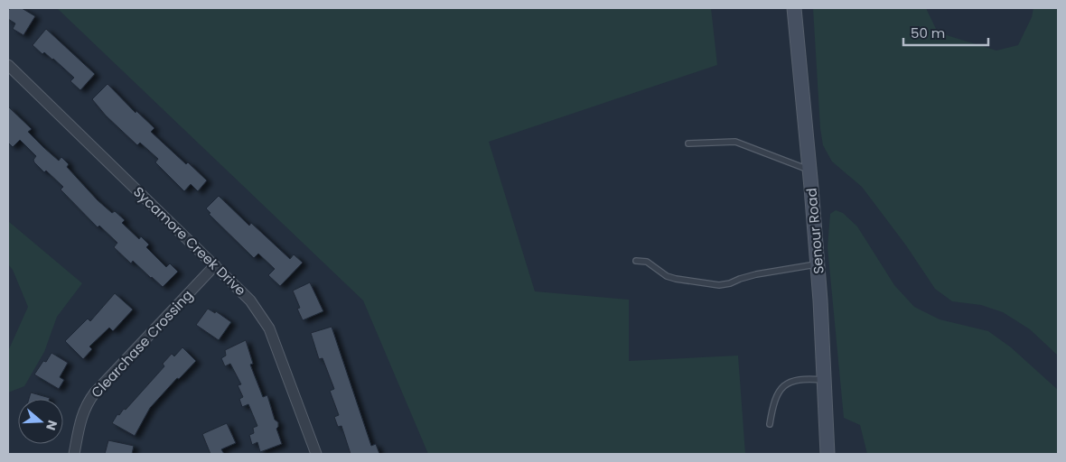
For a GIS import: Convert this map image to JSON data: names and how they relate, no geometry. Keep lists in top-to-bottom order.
{
  "streets": {
    "street": ["Senour Road", "Sycamore Creek Drive", "Clearchase Crossing"]
  },
  "crossings": [
    ["Sycamore Creek Drive", "Clearchase Crossing"]
  ],
  "scale_bar": "50 m",
  "north": "right"
}
